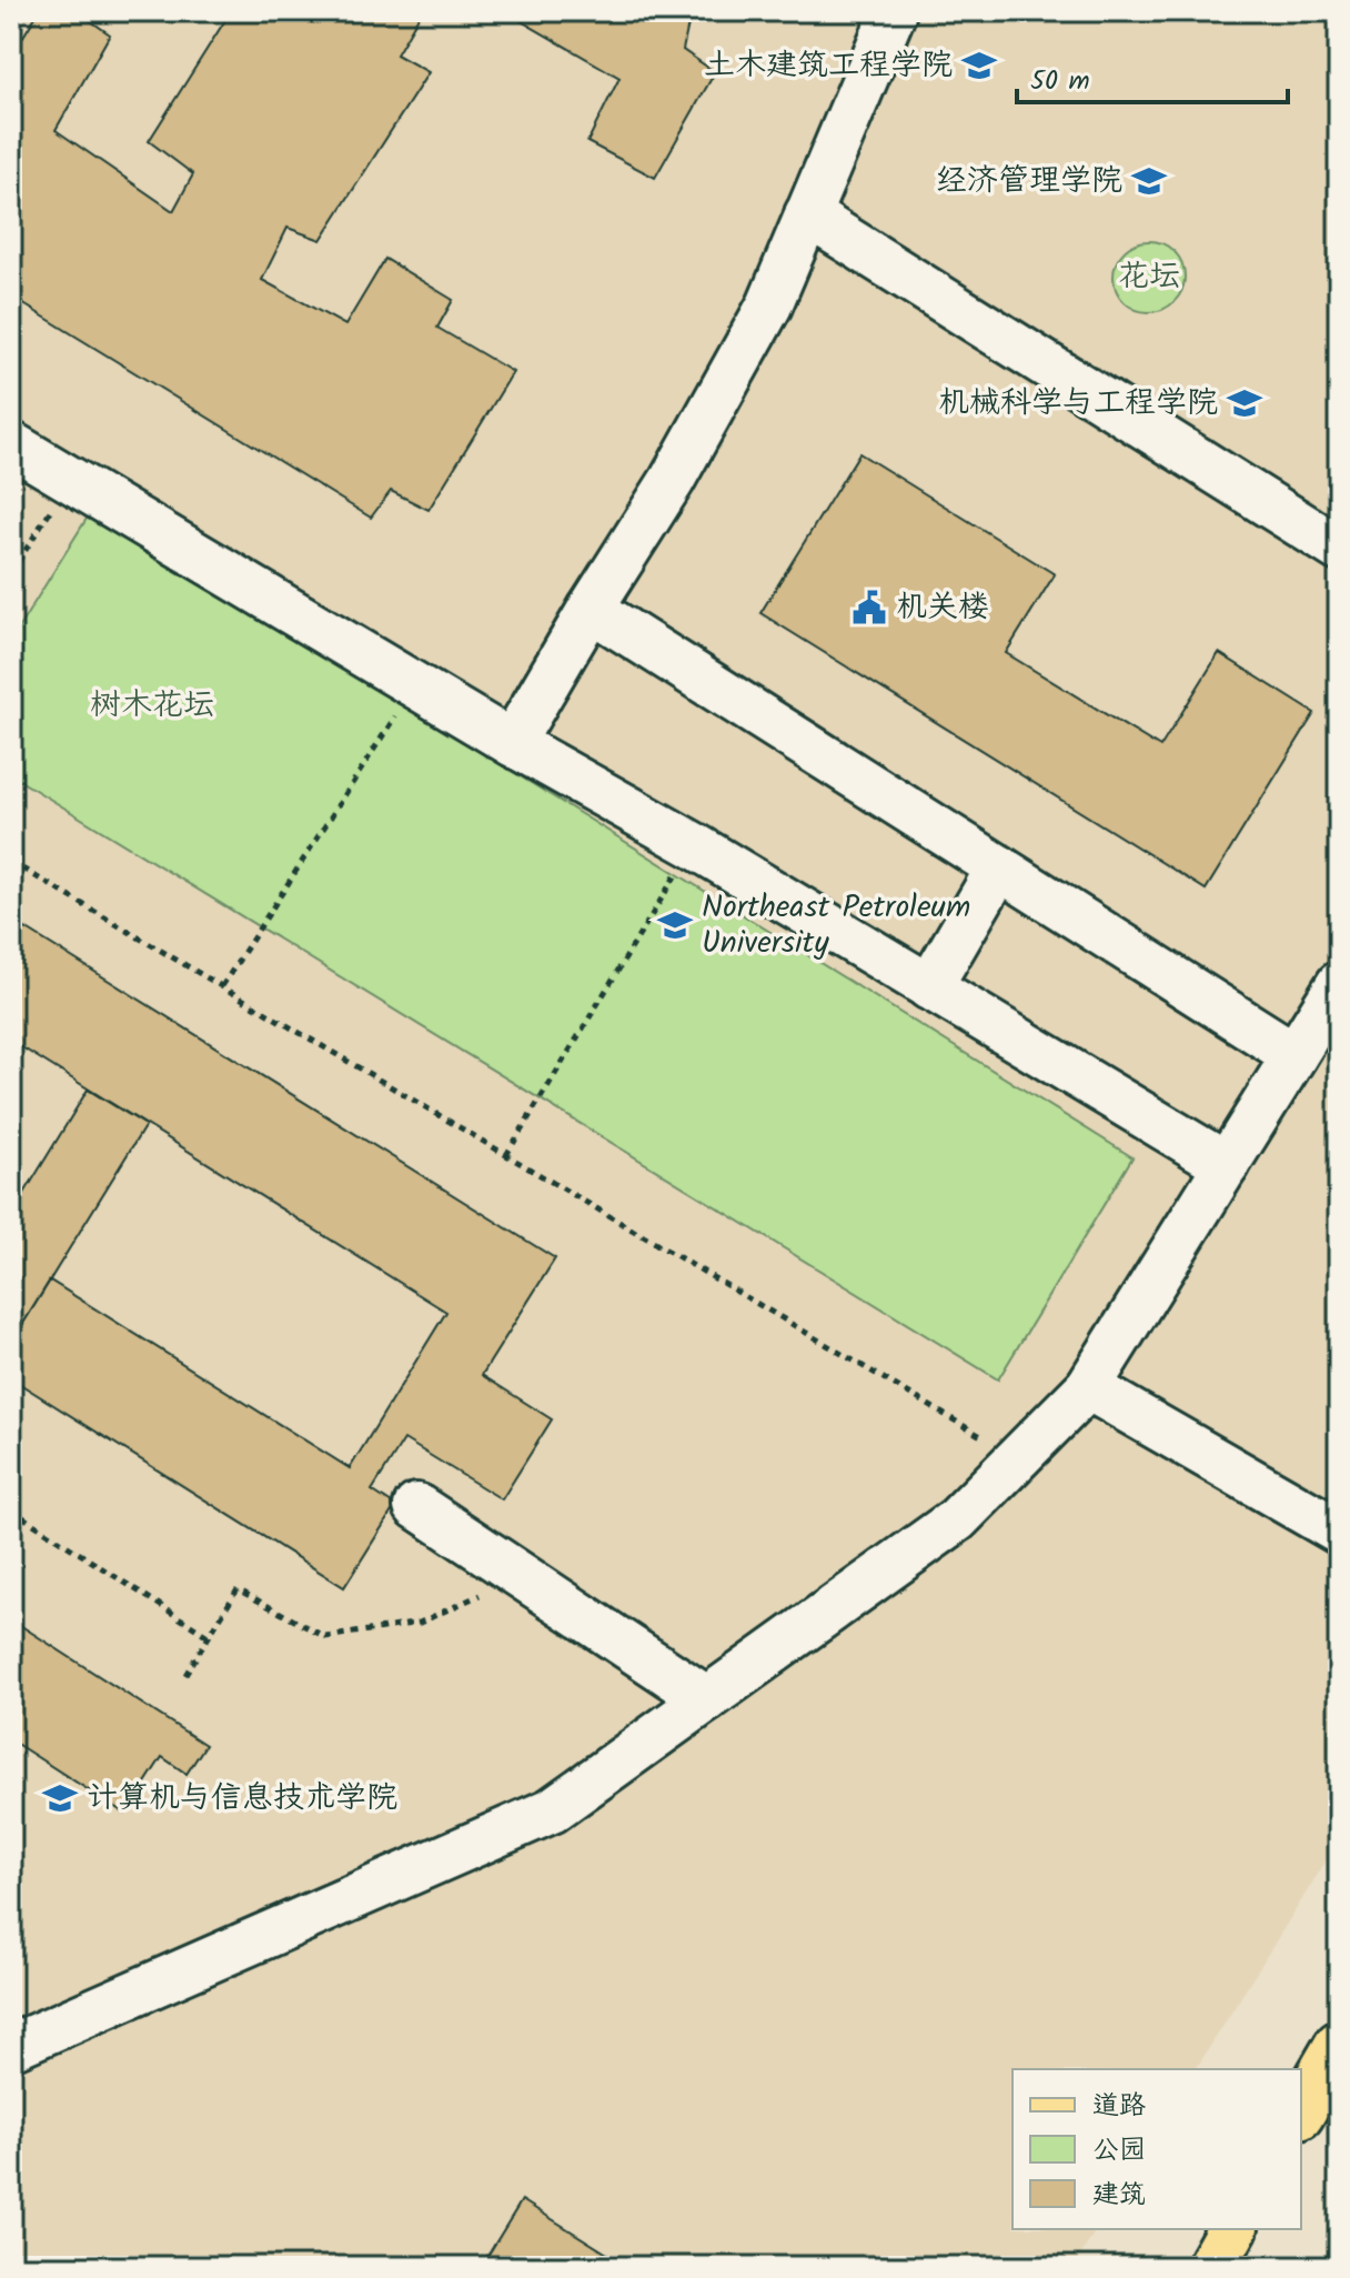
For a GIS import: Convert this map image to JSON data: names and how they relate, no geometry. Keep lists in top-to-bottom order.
{
  "parks": ["花坛", "树木花坛"],
  "places": {
    "school or university": [
      "土木建筑工程学院",
      "经济管理学院",
      "机械科学与工程学院",
      "Northeast Petroleum University",
      "计算机与信息技术学院"
    ],
    "public building": ["机关楼"]
  },
  "legend": ["道路", "公园", "建筑"],
  "scale_bar": "50 m"
}
